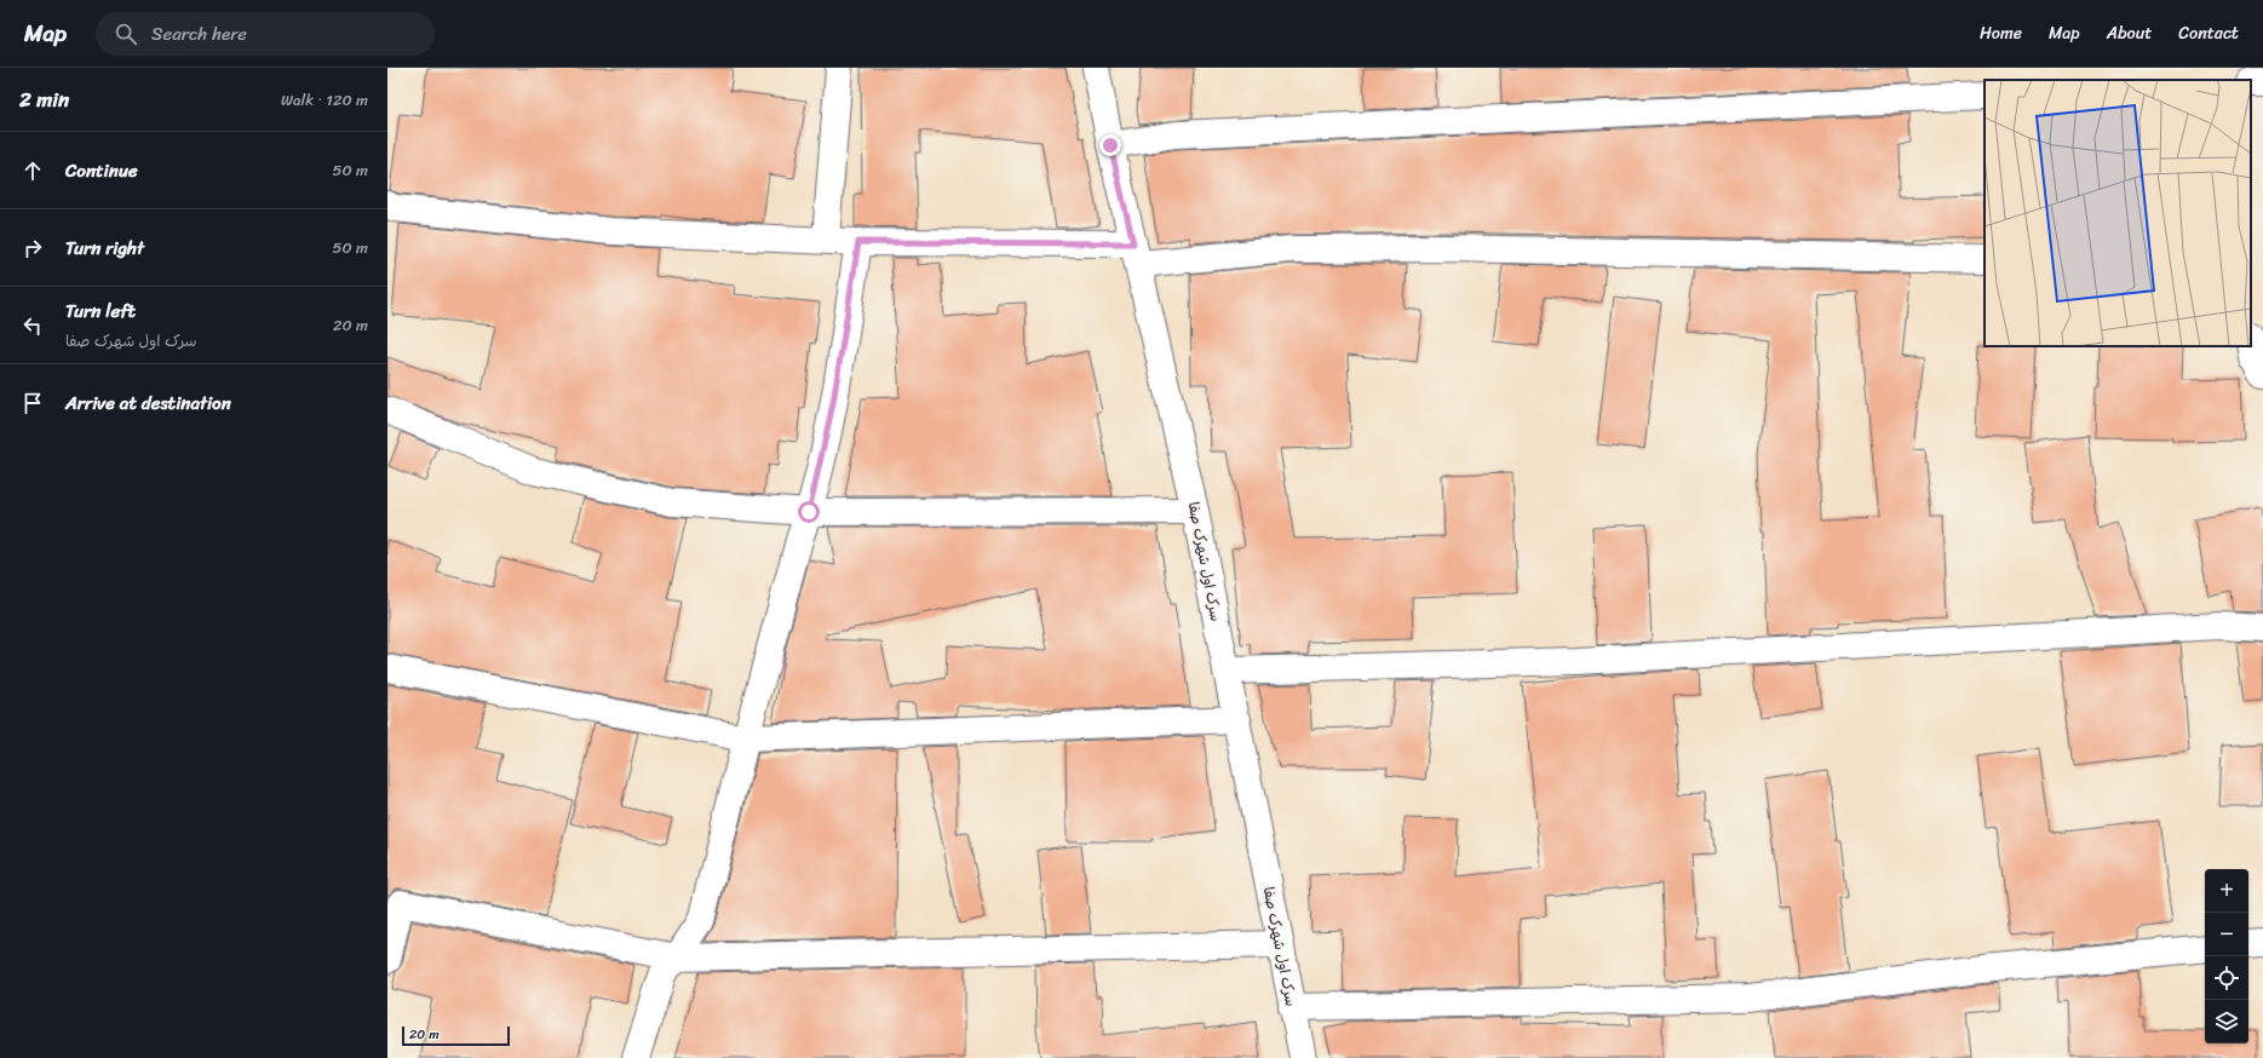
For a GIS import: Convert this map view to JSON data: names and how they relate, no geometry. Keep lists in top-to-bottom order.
{
  "streets": {
    "street": ["سرک اول شهرک صفا"]
  },
  "scale_bar": "20 m",
  "page": {
    "header": "Map",
    "search": "Search here",
    "nav": [
      "Home",
      "Map",
      "About",
      "Contact"
    ],
    "heading": ["2 min", "Walk · 120 m"],
    "list": [
      ["Continue", "50 m"],
      ["Turn right", "50 m"],
      ["Turn left", "سرک اول شهرک صفا", "20 m"],
      "Arrive at destination"
    ],
    "map_buttons": ["+", "−"],
    "scale": "20 m"
  }
}
